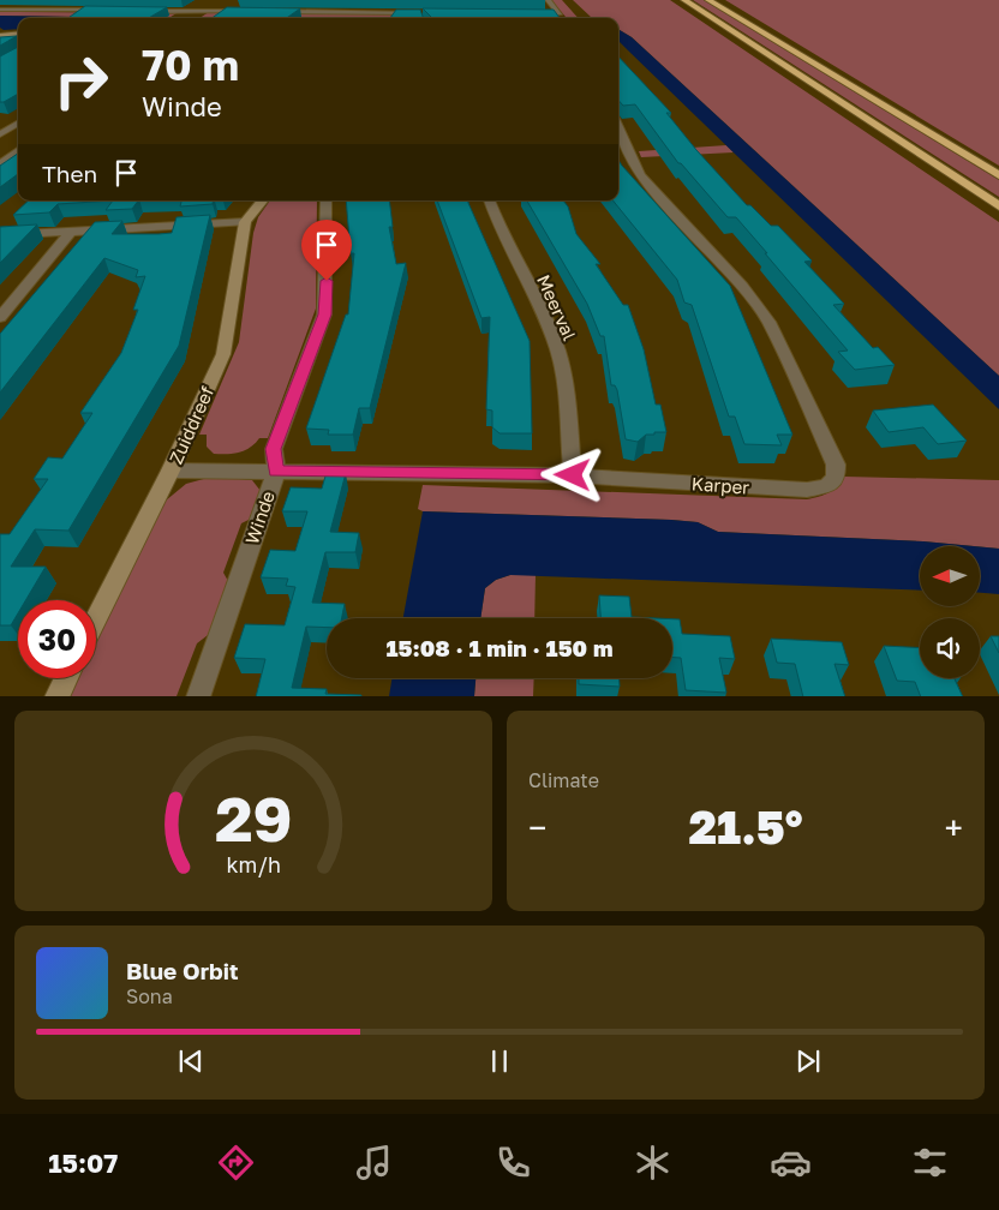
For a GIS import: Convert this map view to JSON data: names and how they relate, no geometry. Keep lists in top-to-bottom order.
{
  "streets": {
    "street": [
      "Meerval",
      "Zuiddreef",
      "Karper",
      "Winde"
    ]
  },
  "crossings": [
    ["Meerval", "Karper"],
    ["Zuiddreef", "Karper"],
    ["Karper", "Winde"]
  ],
  "north": "left",
  "page": {
    "turn": ["70 m", "Winde"],
    "then": "Then",
    "limit": "30",
    "trip": "15:08 · 1 min · 150 m",
    "tile": "Climate",
    "heat": ["−", "21.5°", "+"],
    "song": ["Blue Orbit", "Sona"],
    "tabs": "15:07",
    "gauge": ["29", "km/h"]
  }
}
